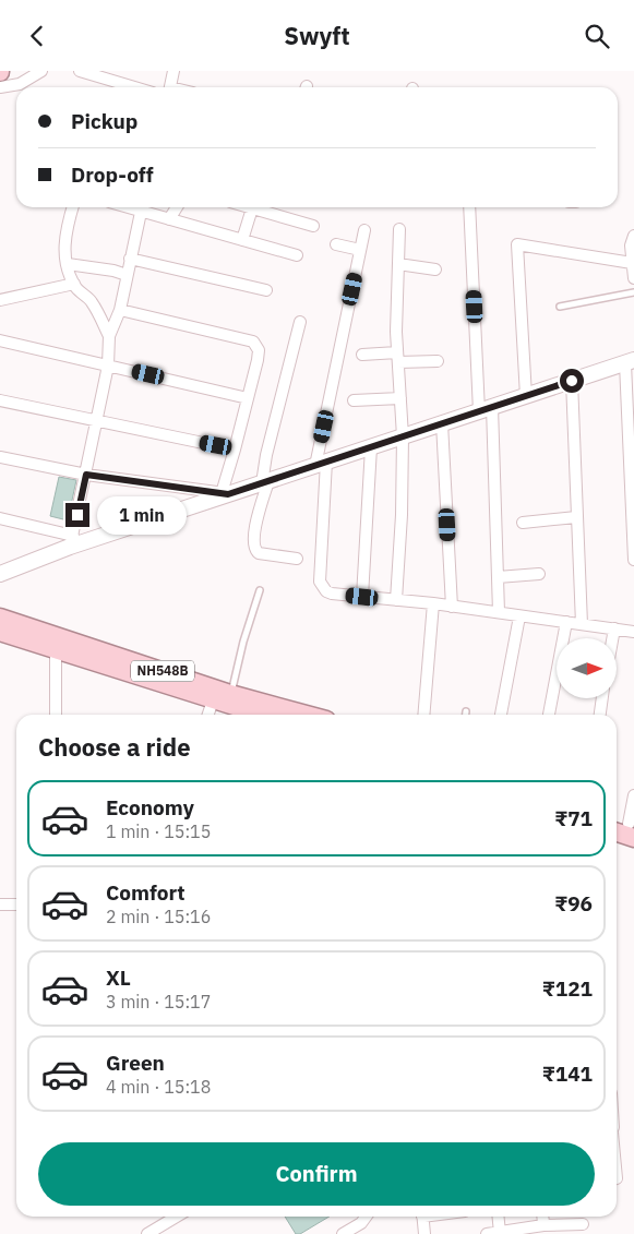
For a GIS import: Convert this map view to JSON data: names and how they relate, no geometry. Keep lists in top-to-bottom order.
{
  "streets": {
    "highway": ["NH548B"]
  },
  "north": "right",
  "page": {
    "header": "Swyft",
    "banner": ["Pickup", "Drop-off"],
    "bubble": "1 min",
    "heading": "Choose a ride",
    "list": [
      {
        "name": "Economy",
        "note": "1 min · 15:15",
        "value": "₹71"
      },
      {
        "name": "Comfort",
        "note": "2 min · 15:16",
        "value": "₹96"
      },
      {
        "name": "XL",
        "note": "3 min · 15:17",
        "value": "₹121"
      },
      {
        "name": "Green",
        "note": "4 min · 15:18",
        "value": "₹141"
      }
    ],
    "buttons": "Confirm"
  }
}
